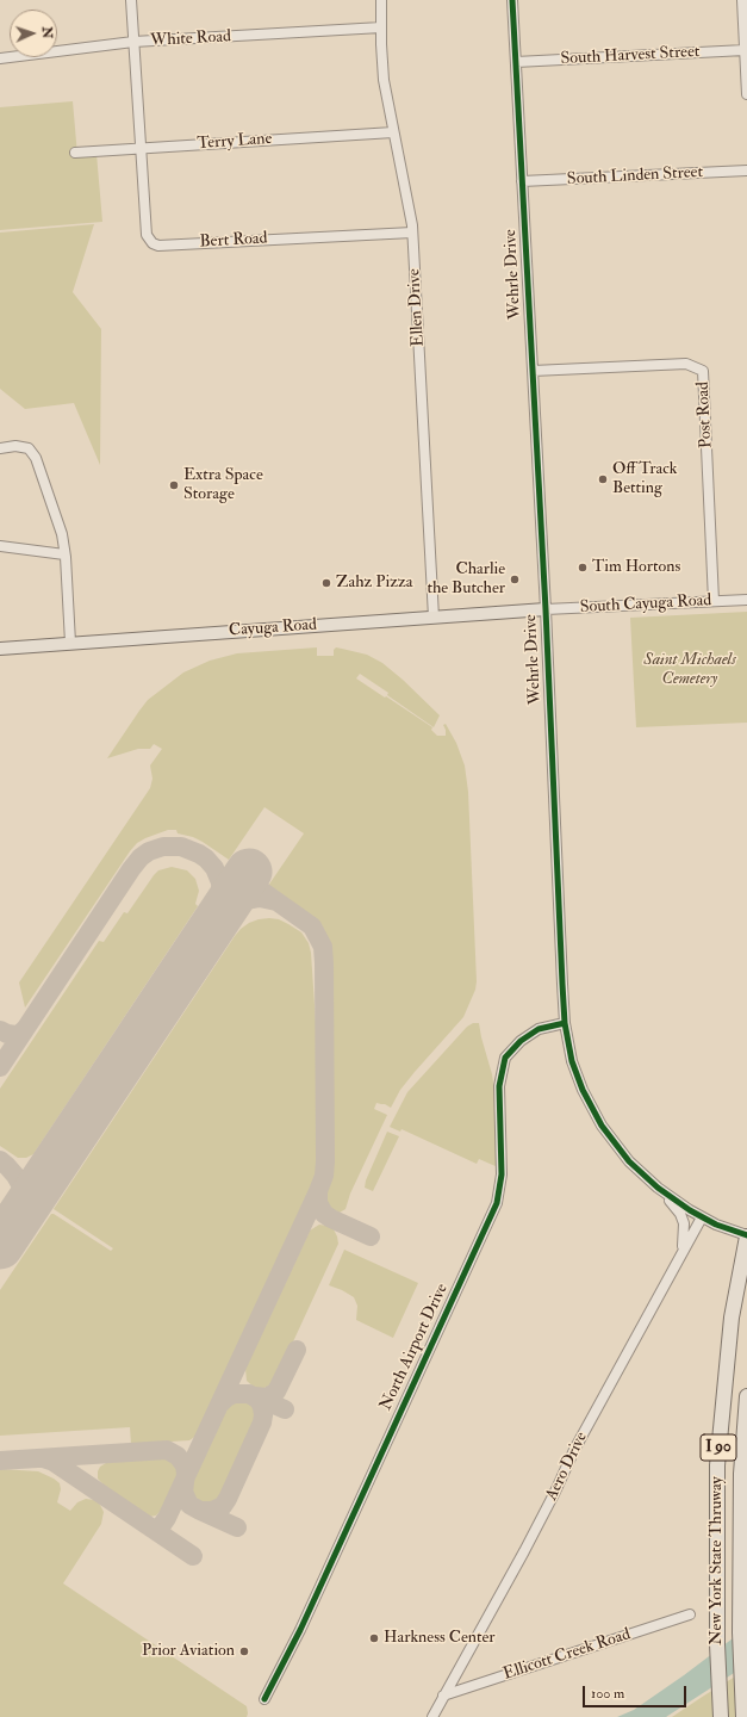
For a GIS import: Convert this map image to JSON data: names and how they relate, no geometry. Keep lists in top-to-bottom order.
{
  "streets": {
    "highway": ["I 90", "New York State Thruway"],
    "main road": ["Cayuga Road"],
    "street": [
      "White Road",
      "South Harvest Street",
      "Terry Lane",
      "South Linden Street",
      "Bert Road",
      "Wehrle Drive",
      "Ellen Drive",
      "Post Road",
      "South Cayuga Road",
      "North Airport Drive",
      "Aero Drive",
      "Ellicott Creek Road"
    ]
  },
  "crossings": [
    ["White Road", "Bert Road"],
    ["White Road", "Ellen Drive"],
    ["South Harvest Street", "Wehrle Drive"],
    ["Terry Lane", "Bert Road"],
    ["Terry Lane", "Ellen Drive"],
    ["South Linden Street", "Wehrle Drive"],
    ["Bert Road", "Ellen Drive"],
    ["Wehrle Drive", "Post Road"],
    ["Wehrle Drive", "South Cayuga Road"],
    ["Wehrle Drive", "Cayuga Road"],
    ["Wehrle Drive", "North Airport Drive"],
    ["Wehrle Drive", "Aero Drive"],
    ["Wehrle Drive", "New York State Thruway"],
    ["Ellen Drive", "Cayuga Road"],
    ["Post Road", "South Cayuga Road"],
    ["South Cayuga Road", "Cayuga Road"],
    ["Aero Drive", "Ellicott Creek Road"]
  ],
  "parks": ["Saint Michaels Cemetery"],
  "places": [
    "Off Track Betting",
    "Extra Space Storage",
    "Tim Hortons",
    "Charlie the Butcher",
    "Zahz Pizza",
    "Harkness Center",
    "Prior Aviation"
  ],
  "scale_bar": "100 m",
  "north": "right"
}
